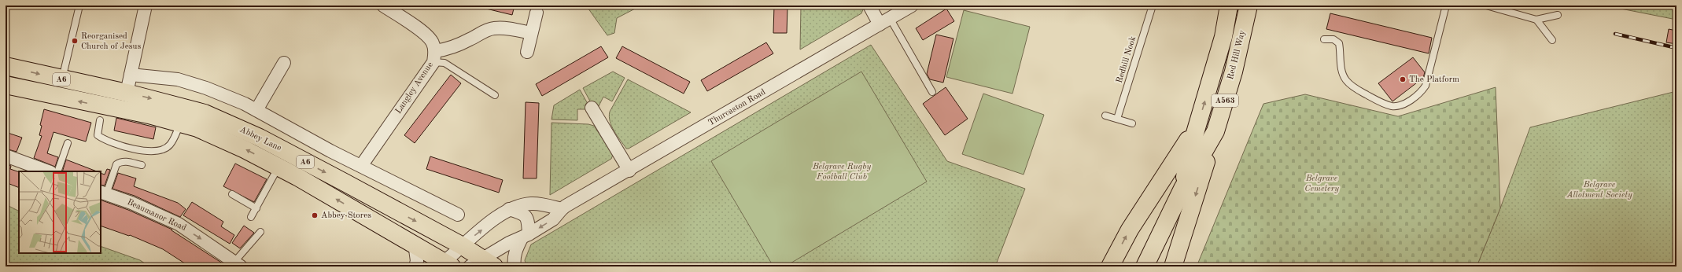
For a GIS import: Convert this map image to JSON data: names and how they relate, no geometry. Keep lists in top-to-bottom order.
{
  "streets": {
    "main road": [
      "Red Hill Way",
      "A6",
      "A563",
      "Abbey Lane"
    ],
    "street": ["Langley Avenue", "Thurcaston Road", "Beaumanor Road"],
    "lane": ["Redhill Nook"]
  },
  "crossings": [
    ["Thurcaston Road", "Abbey Lane"]
  ],
  "one_way": ["Beaumanor Road"],
  "parks": ["Belgrave Rugby Football Club", "Belgrave Cemetery", "Belgrave Allotment Society"],
  "places": ["Reorganised Church of Jesus", "The Platform", "Abbey Stores"]
}
